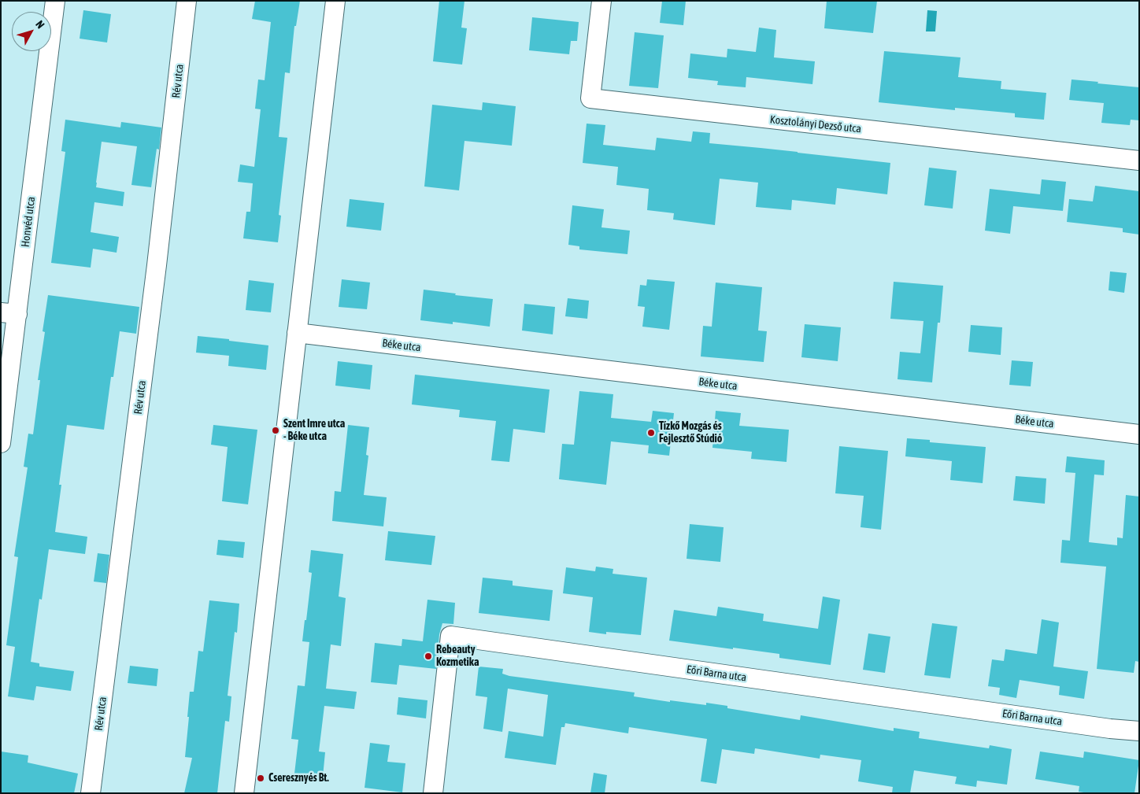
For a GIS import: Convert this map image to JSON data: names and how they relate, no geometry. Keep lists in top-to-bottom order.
{
  "streets": {
    "street": [
      "Rév utca",
      "Kosztolányi Dezső utca",
      "Honvéd utca",
      "Béke utca",
      "Eőri Barna utca"
    ]
  },
  "places": [
    "Szent Imre utca - Béke utca",
    "Tízkő Mozgás és Fejlesztő Stúdió",
    "Rebeauty Kozmetika",
    "Cseresznyés Bt."
  ],
  "north": "top right"
}
